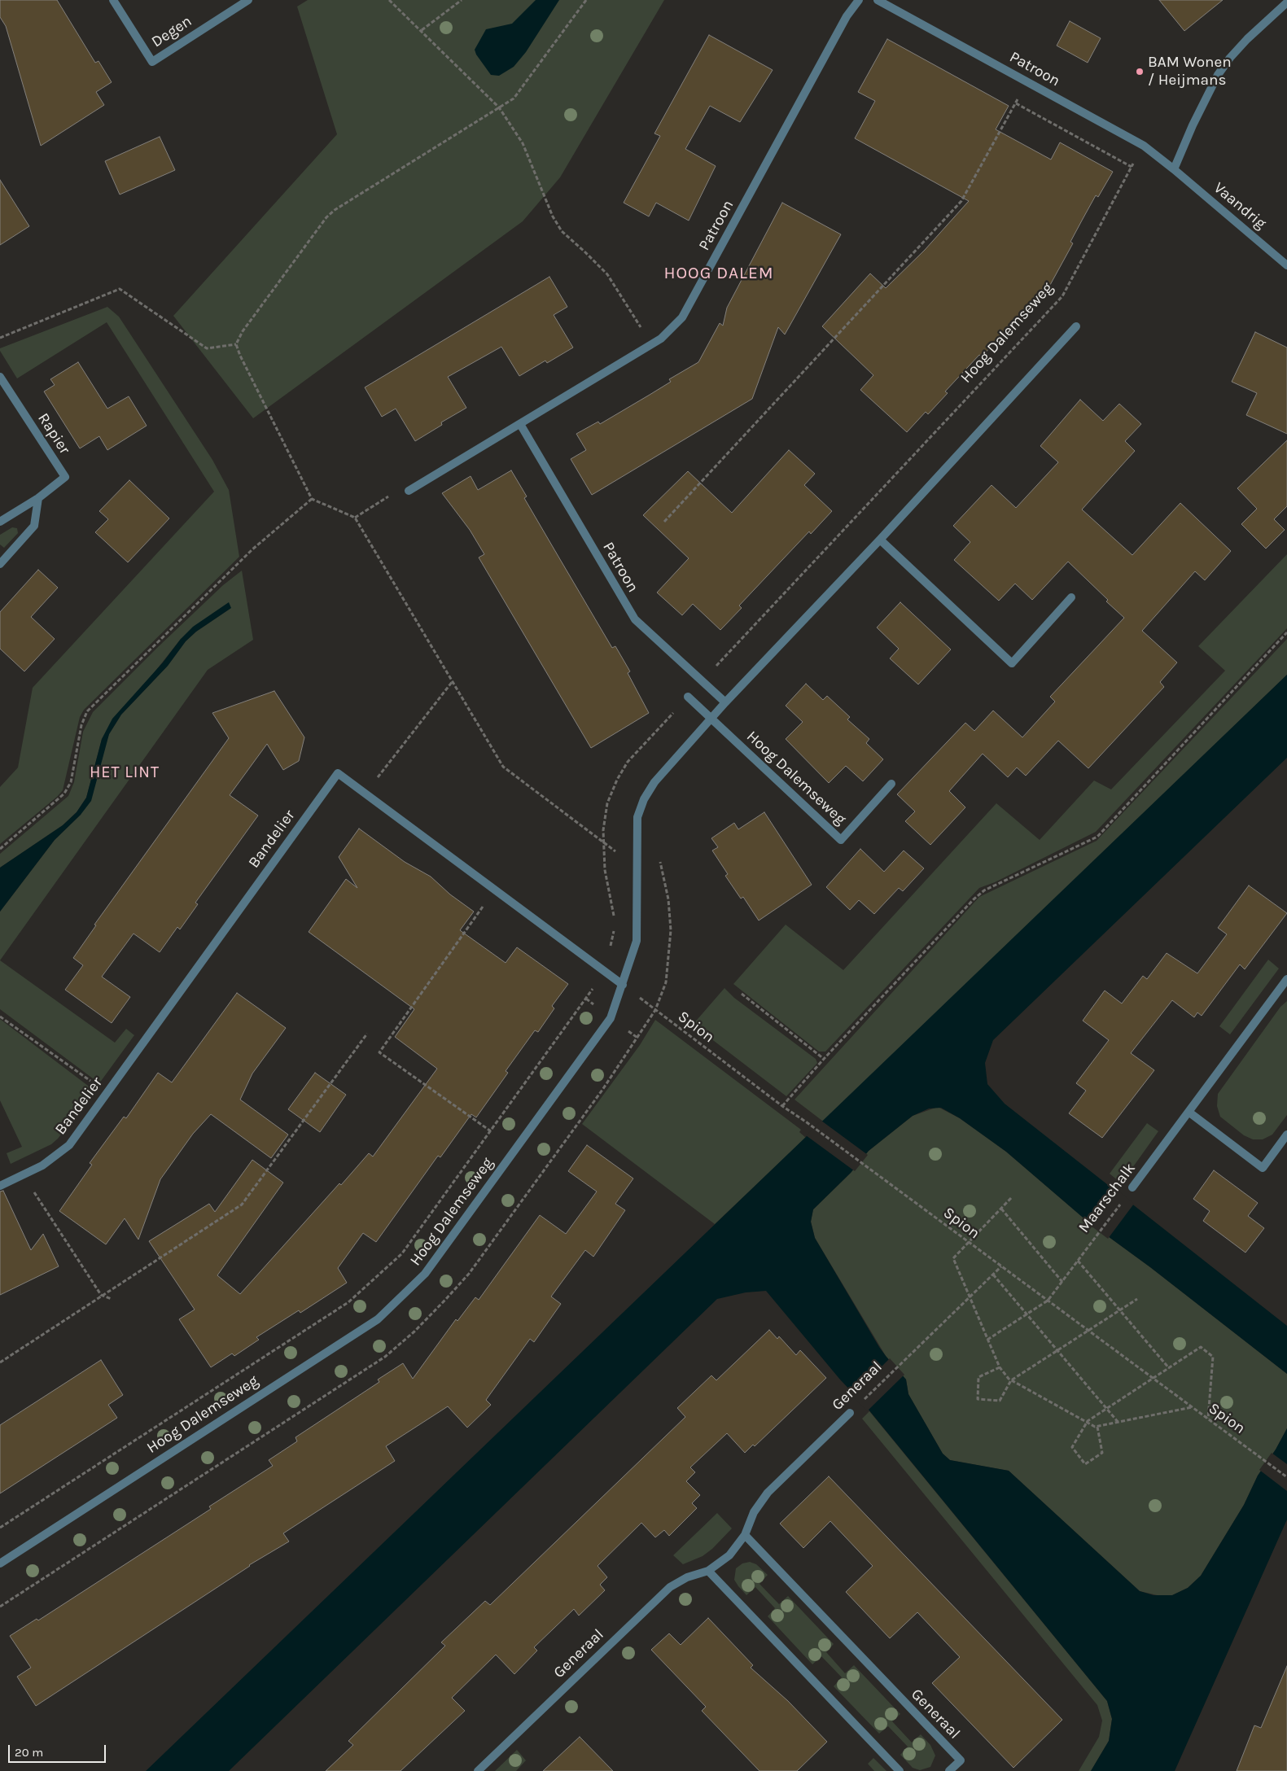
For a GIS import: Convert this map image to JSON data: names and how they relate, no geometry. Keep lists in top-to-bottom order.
{
  "streets": {
    "street": [
      "Degen",
      "Patroon",
      "Vaandrig",
      "Hoog Dalemseweg",
      "Rapier",
      "Bandelier",
      "Maarschalk",
      "Generaal"
    ],
    "path": ["Spion"]
  },
  "crossings": [
    ["Patroon", "Vaandrig"],
    ["Patroon", "Hoog Dalemseweg"],
    ["Hoog Dalemseweg", "Bandelier"],
    ["Hoog Dalemseweg", "Spion"],
    ["Bandelier", "Spion"],
    ["Spion", "Maarschalk"],
    ["Spion", "Generaal"]
  ],
  "districts": ["HOOG DALEM", "HET LINT"],
  "places": ["BAM Wonen / Heijmans"],
  "scale_bar": "20 m"
}
